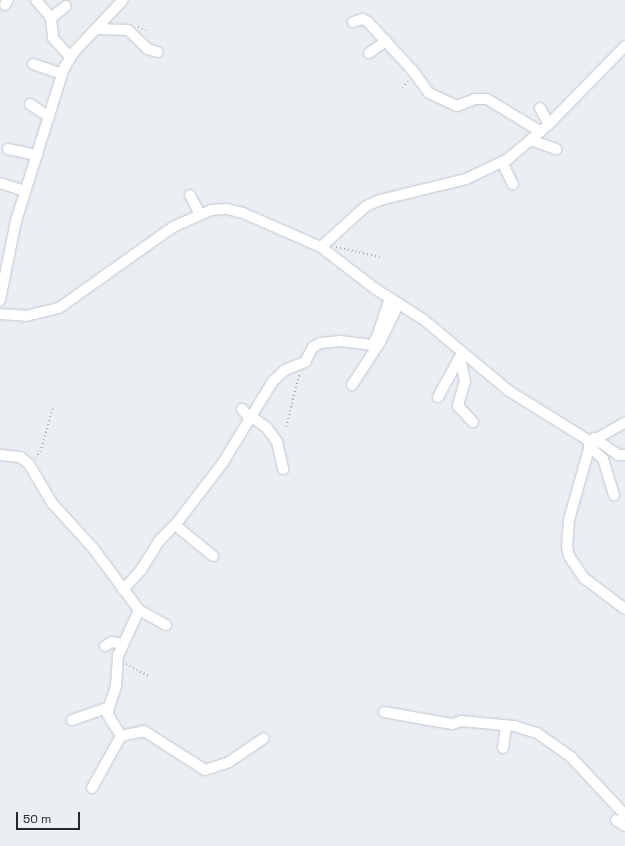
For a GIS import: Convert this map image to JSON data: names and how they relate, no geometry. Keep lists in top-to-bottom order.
{
  "scale_bar": "50 m"
}
